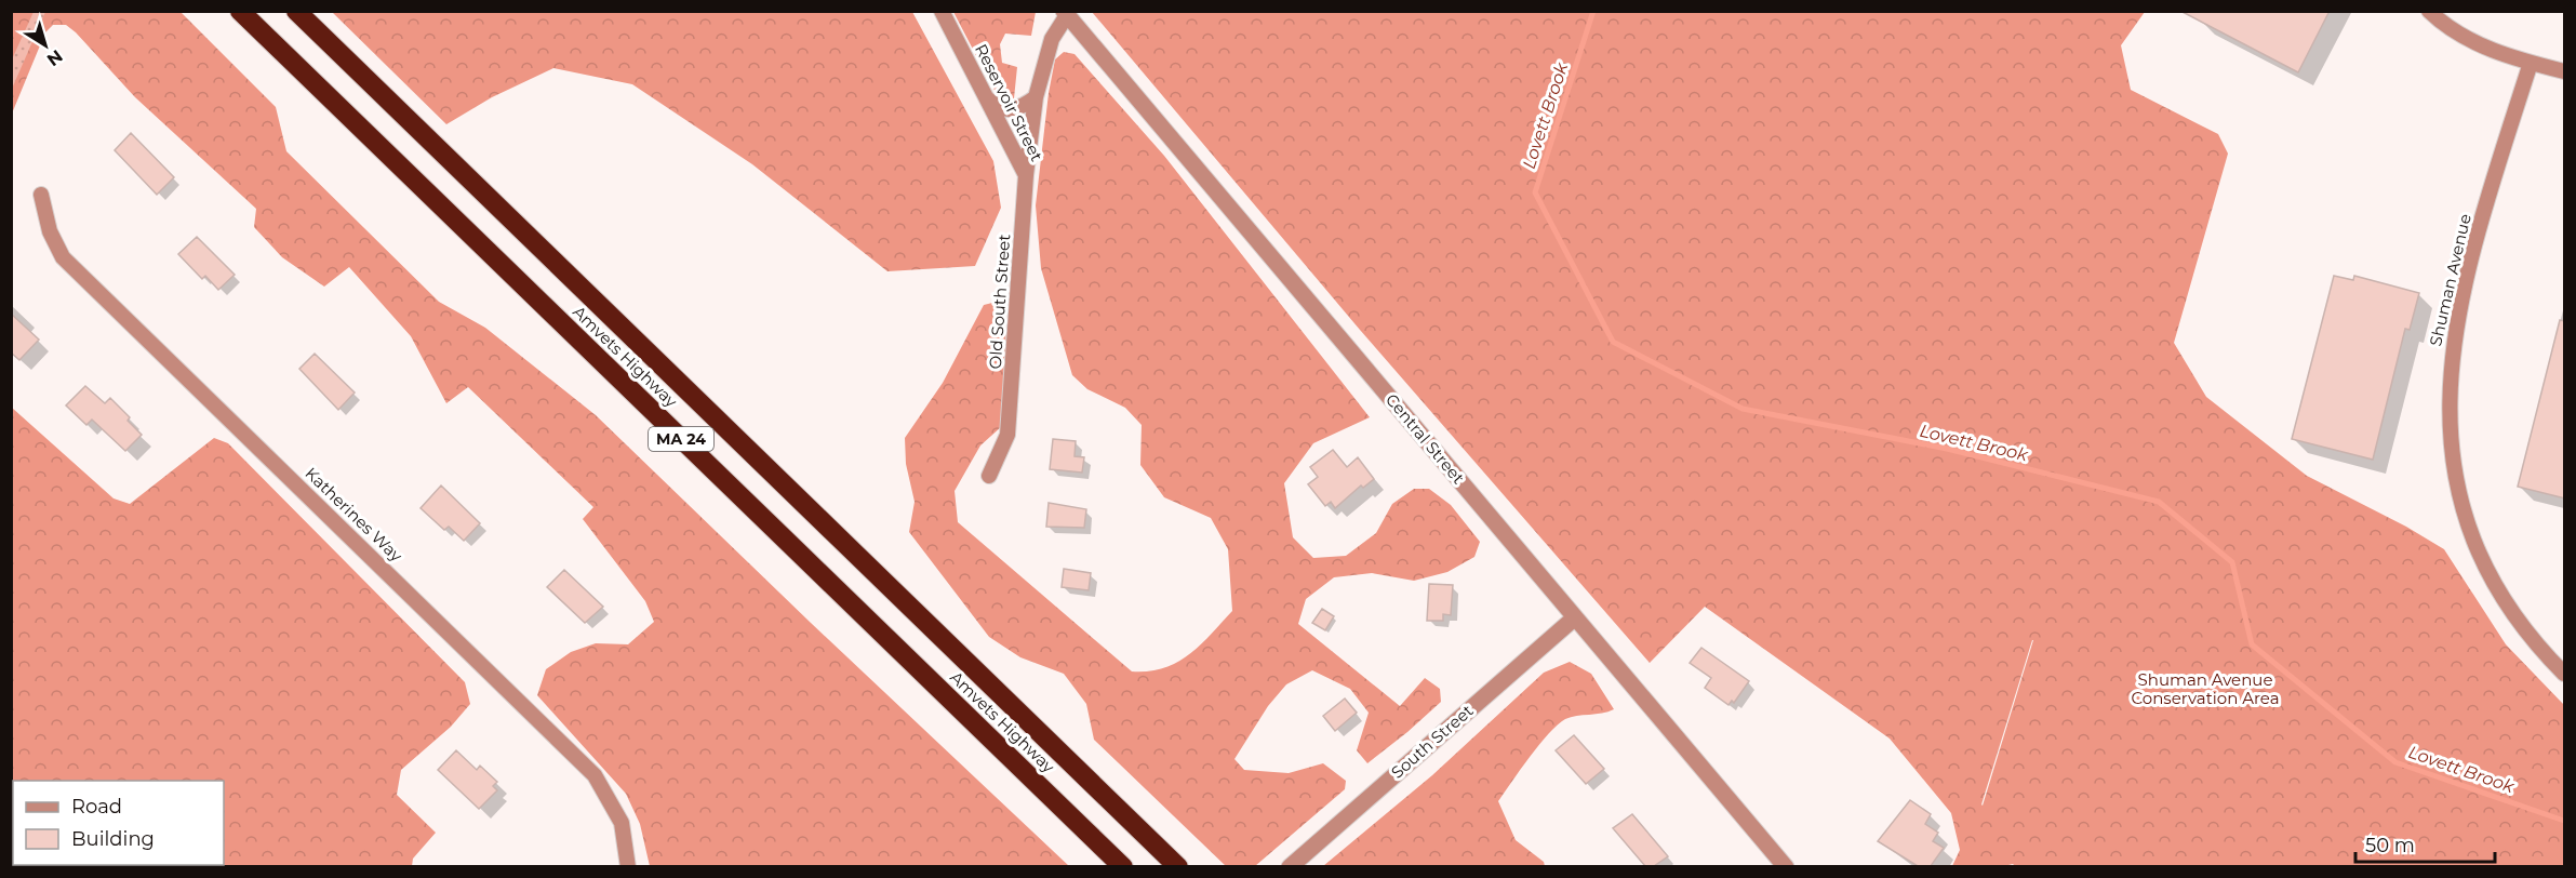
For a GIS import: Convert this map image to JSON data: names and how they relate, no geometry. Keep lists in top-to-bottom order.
{
  "streets": {
    "highway": ["Amvets Highway", "MA 24"],
    "street": [
      "Reservoir Street",
      "Shuman Avenue",
      "Old South Street",
      "Central Street",
      "Katherines Way",
      "South Street"
    ]
  },
  "crossings": [
    ["Reservoir Street", "Old South Street"],
    ["Central Street", "South Street"]
  ],
  "water": ["Lovett Brook"],
  "parks": ["Shuman Avenue Conservation Area"],
  "legend": ["Road", "Building"],
  "scale_bar": "50 m",
  "north": "bottom right"
}
